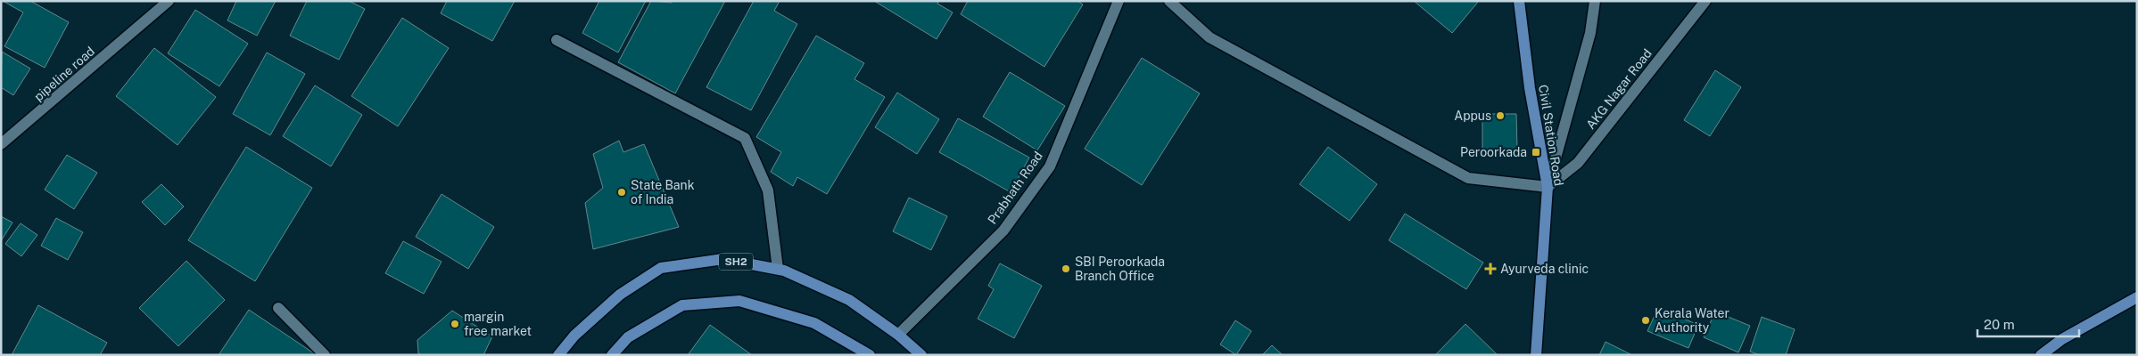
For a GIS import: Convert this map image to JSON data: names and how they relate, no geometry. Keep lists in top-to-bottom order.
{
  "streets": {
    "main road": ["Civil Station Road", "SH2"],
    "street": ["pipeline road", "AKG Nagar Road", "Prabhath Road"]
  },
  "crossings": [
    ["AKG Nagar Road", "Civil Station Road"],
    ["Prabhath Road", "SH2"]
  ],
  "places": {
    "other": [
      "Appus",
      "State Bank of India",
      "SBI Peroorkada Branch Office",
      "Kerala Water Authority",
      "margin free market"
    ],
    "transit": ["Peroorkada"],
    "health": ["Ayurveda clinic"]
  },
  "scale_bar": "20 m"
}
